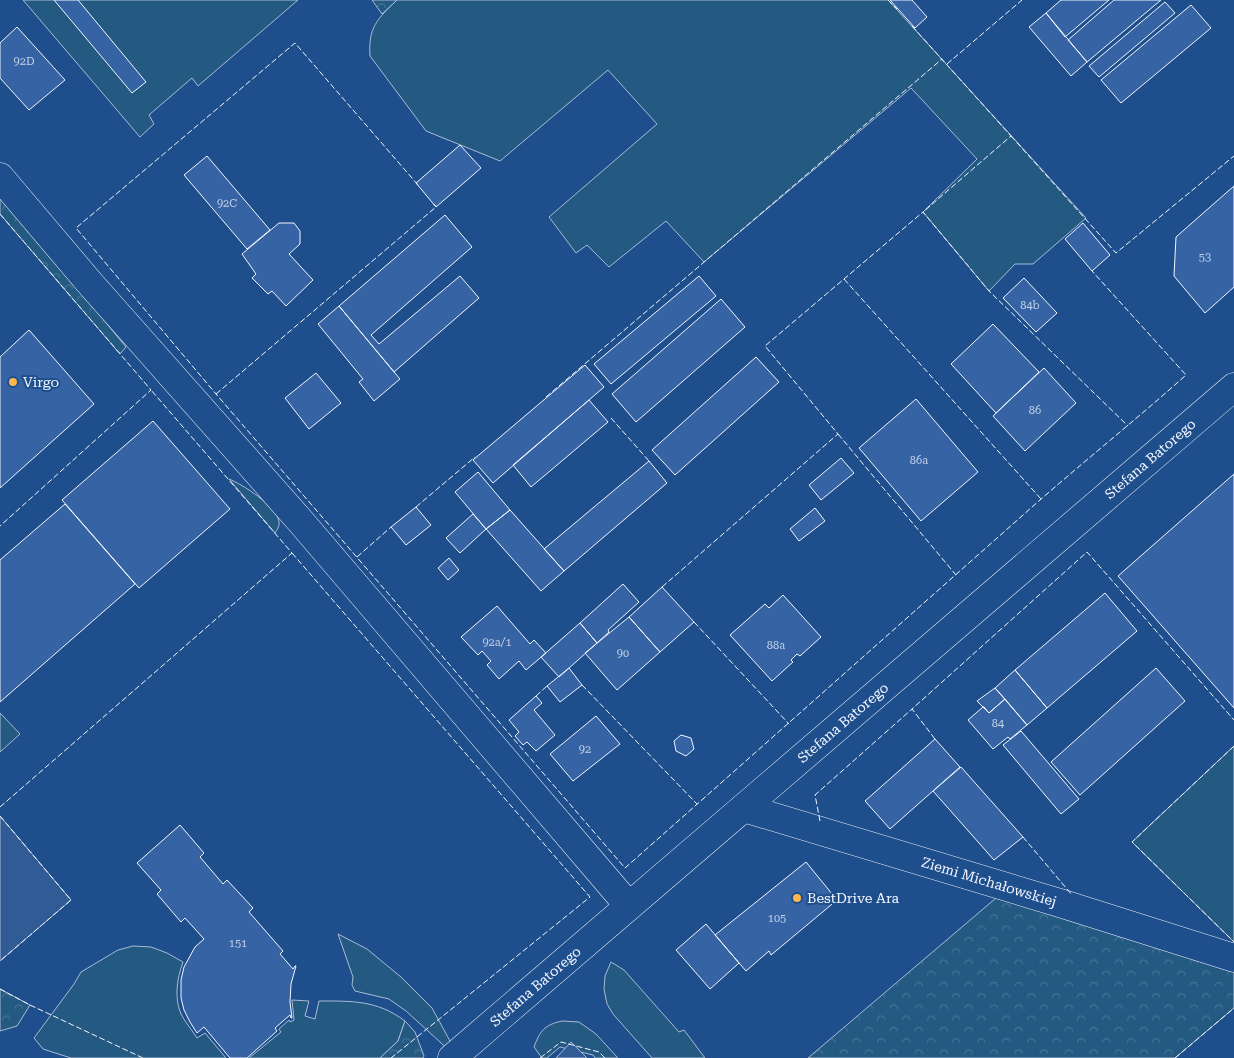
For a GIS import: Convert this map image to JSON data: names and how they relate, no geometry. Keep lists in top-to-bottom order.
{
  "streets": {
    "street": ["Stefana Batorego", "Ziemi Michałowskiej"]
  },
  "crossings": [
    ["Stefana Batorego", "Ziemi Michałowskiej"]
  ],
  "places": ["Virgo", "BestDrive Ara"],
  "house_numbers": [
    "92D",
    "92C",
    "53",
    "84b",
    "86",
    "86a",
    "92a/1",
    "88a",
    "90",
    "84",
    "92",
    "105",
    "151"
  ]
}
